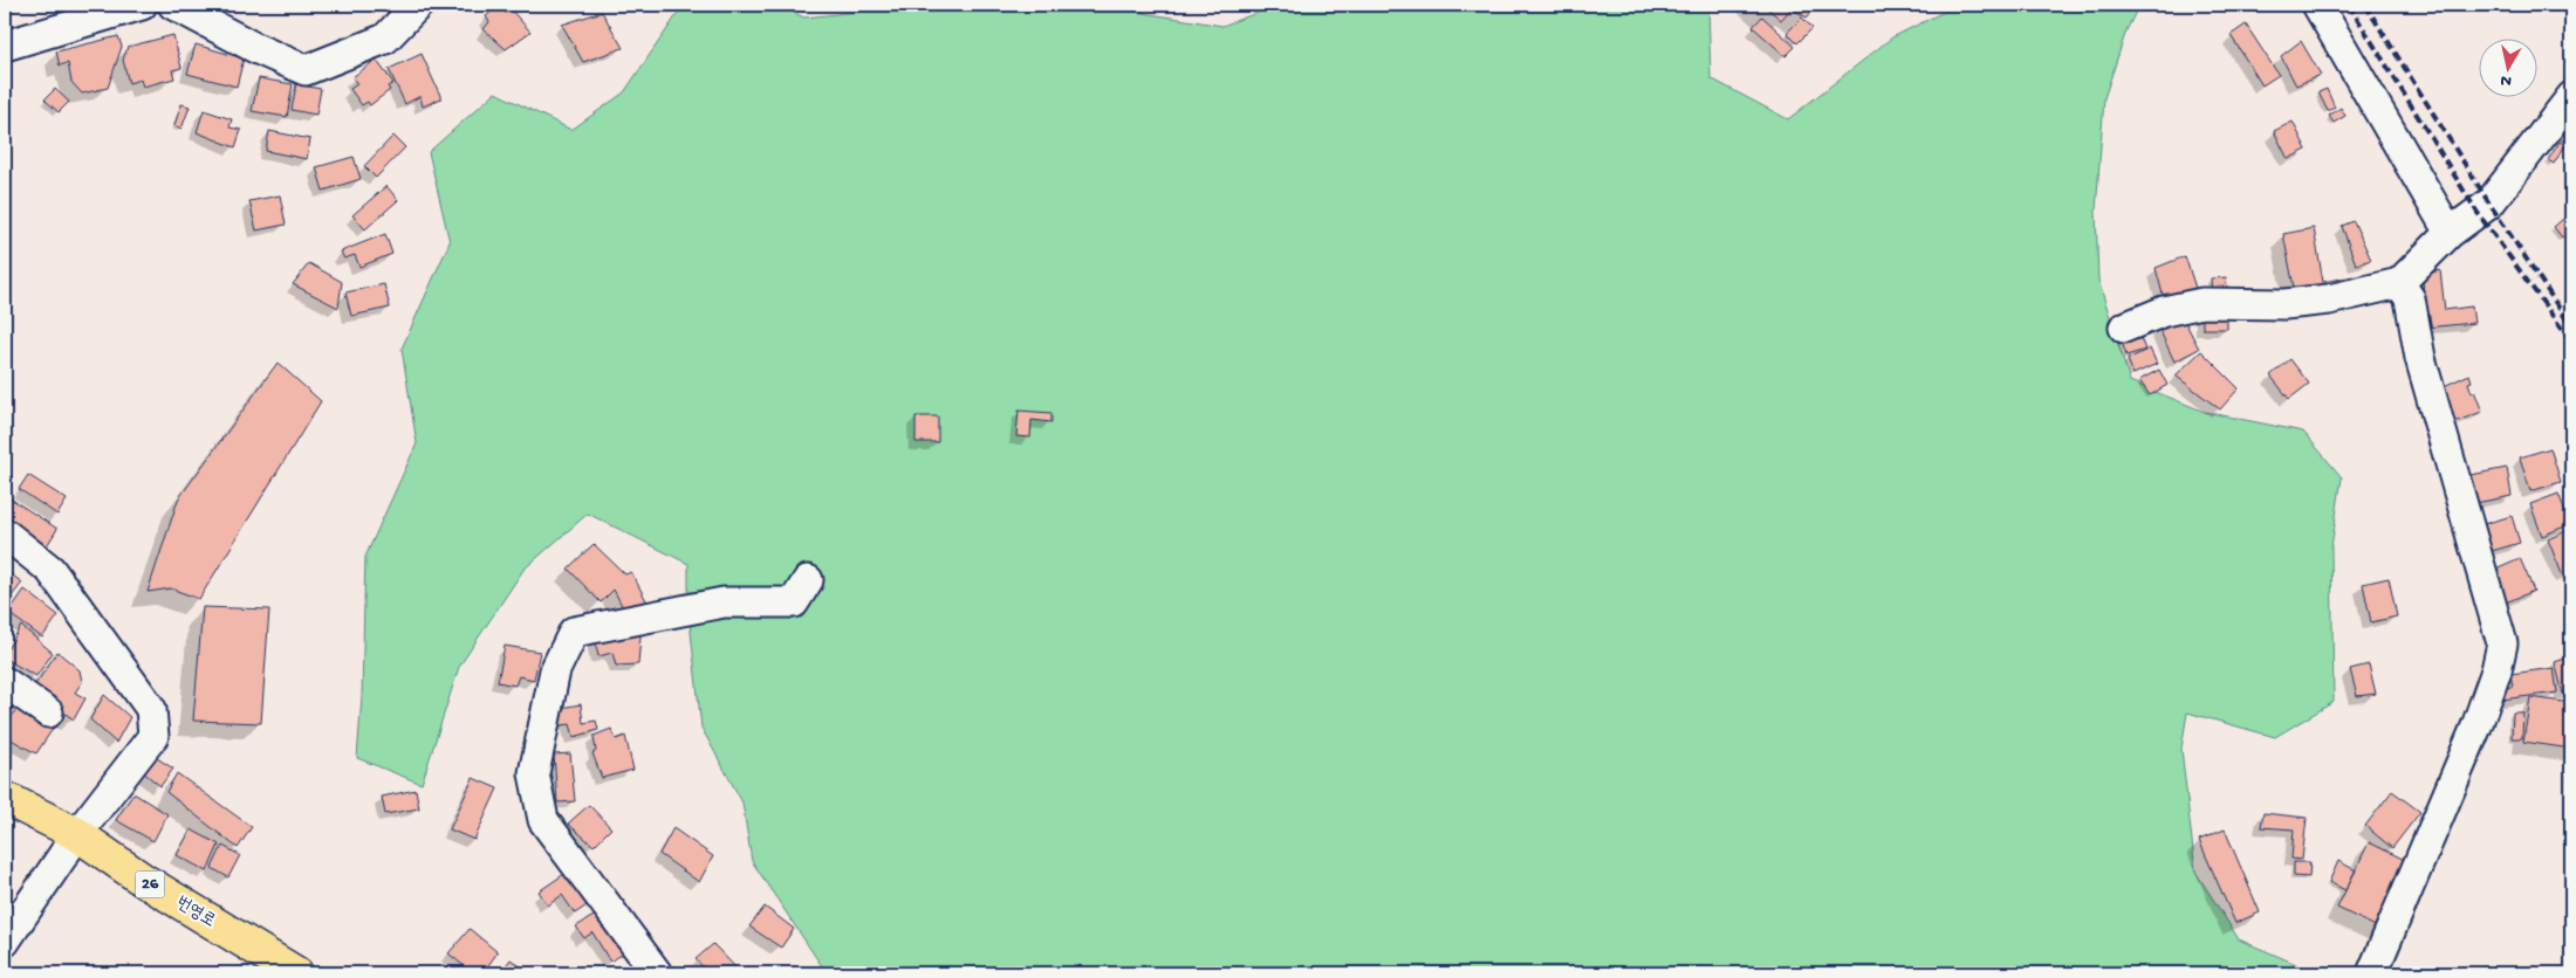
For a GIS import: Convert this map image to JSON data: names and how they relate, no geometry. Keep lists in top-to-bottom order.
{
  "streets": {
    "main road": ["26", "번영로"]
  },
  "north": "bottom"
}
